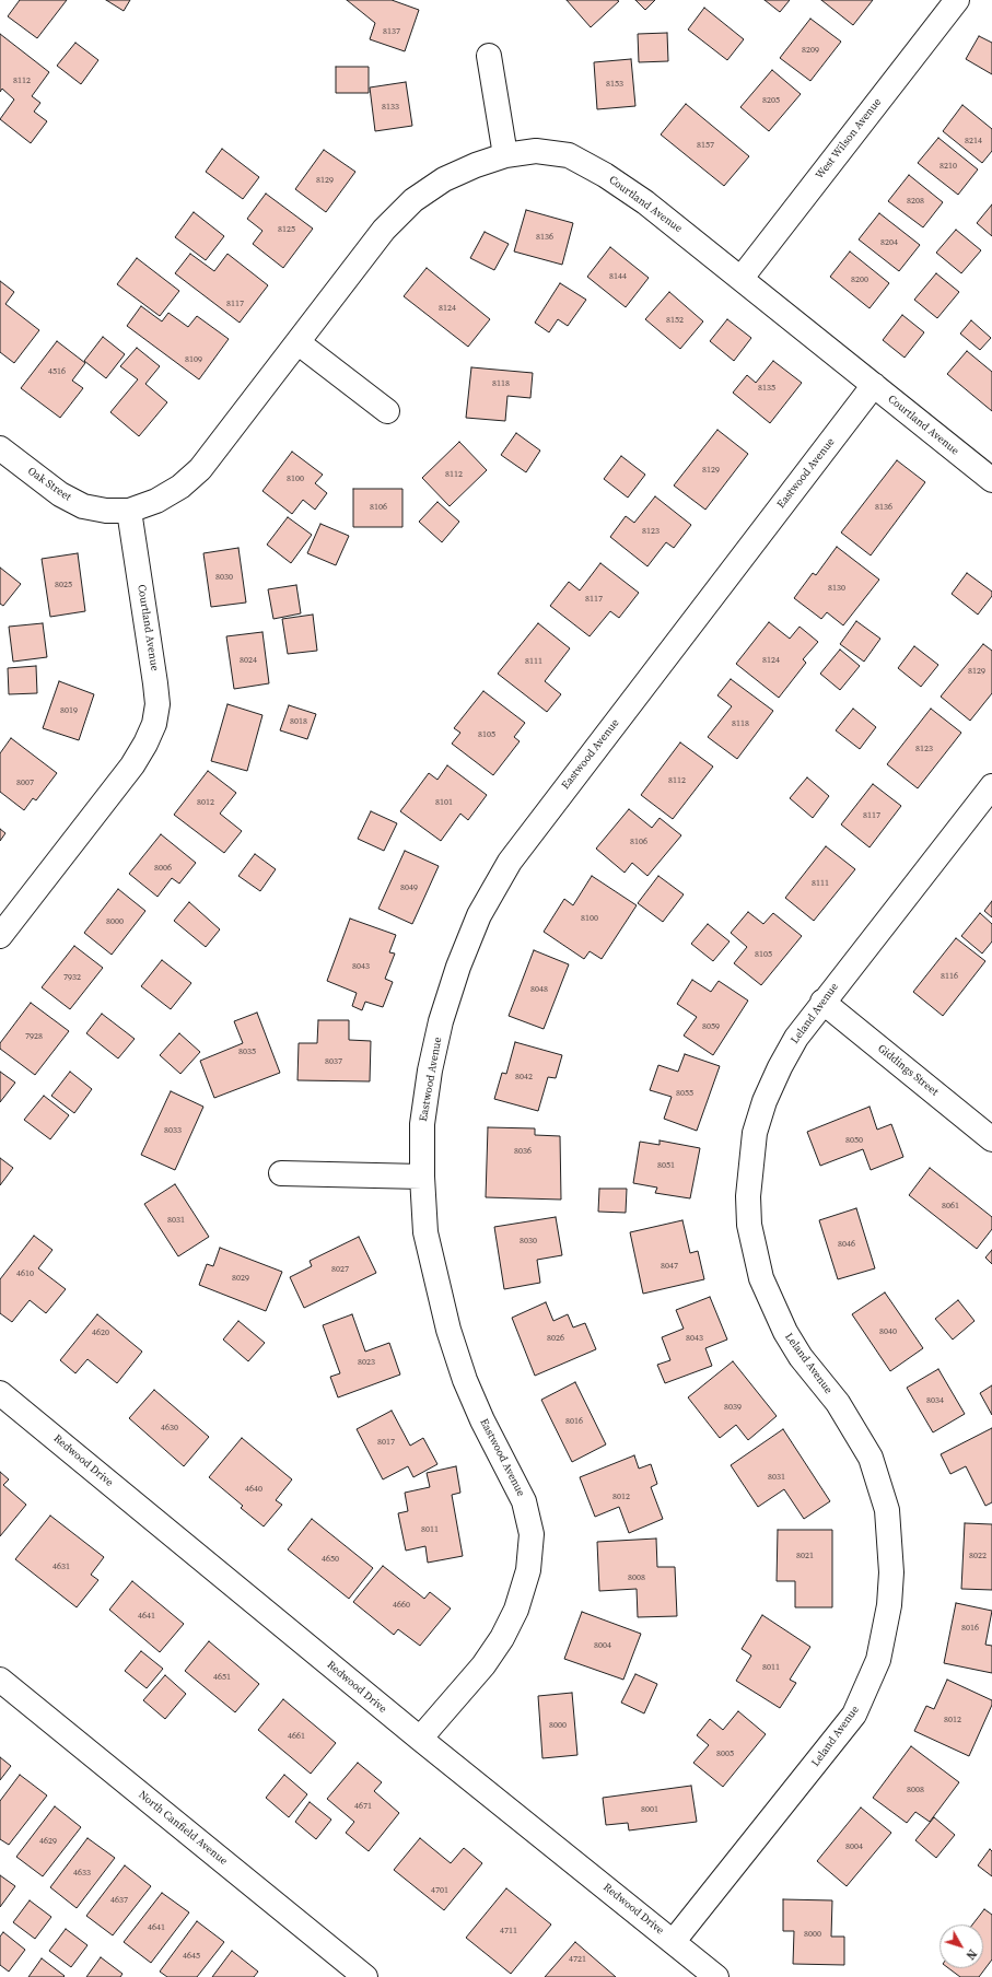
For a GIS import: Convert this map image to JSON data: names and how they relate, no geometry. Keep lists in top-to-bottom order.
{
  "streets": {
    "street": [
      "West Wilson Avenue",
      "Courtland Avenue",
      "Eastwood Avenue",
      "Oak Street",
      "Leland Avenue",
      "Giddings Street",
      "Redwood Drive",
      "North Canfield Avenue"
    ]
  },
  "crossings": [
    ["West Wilson Avenue", "Courtland Avenue"],
    ["Courtland Avenue", "Eastwood Avenue"],
    ["Courtland Avenue", "Oak Street"],
    ["Eastwood Avenue", "Redwood Drive"],
    ["Leland Avenue", "Giddings Street"],
    ["Leland Avenue", "Redwood Drive"]
  ],
  "house_numbers": [
    "8137",
    "8209",
    "8112",
    "8153",
    "8205",
    "8133",
    "8214",
    "8157",
    "8210",
    "8129",
    "8208",
    "8125",
    "8136",
    "8204",
    "8144",
    "8200",
    "8117",
    "8124",
    "8152",
    "8109",
    "4516",
    "8118",
    "8135",
    "8129",
    "8112",
    "8100",
    "8106",
    "8136",
    "8123",
    "8030",
    "8025",
    "8130",
    "8117",
    "8024",
    "8124",
    "8111",
    "8129",
    "8019",
    "8018",
    "8118",
    "8105",
    "8123",
    "8112",
    "8007",
    "8012",
    "8101",
    "8117",
    "8106",
    "8006",
    "8111",
    "8049",
    "8100",
    "8000",
    "8105",
    "8043",
    "8116",
    "7932",
    "8048",
    "8059",
    "7928",
    "8035",
    "8037",
    "8042",
    "8055",
    "8033",
    "8050",
    "8036",
    "8051",
    "8061",
    "8031",
    "8030",
    "8046",
    "8047",
    "8027",
    "4610",
    "8029",
    "8040",
    "4620",
    "8026",
    "8043",
    "8023",
    "8034",
    "8039",
    "8016",
    "4630",
    "8017",
    "8031",
    "4640",
    "8012",
    "8011",
    "8021",
    "8022",
    "4650",
    "4631",
    "8008",
    "4660",
    "4641",
    "8016",
    "8004",
    "8011",
    "4651",
    "8012",
    "8000",
    "4661",
    "8005",
    "8008",
    "4671",
    "8001",
    "4629",
    "8004",
    "4633",
    "4701",
    "4637",
    "4641",
    "4711",
    "8000",
    "4645",
    "4721"
  ],
  "north": "bottom right"
}
